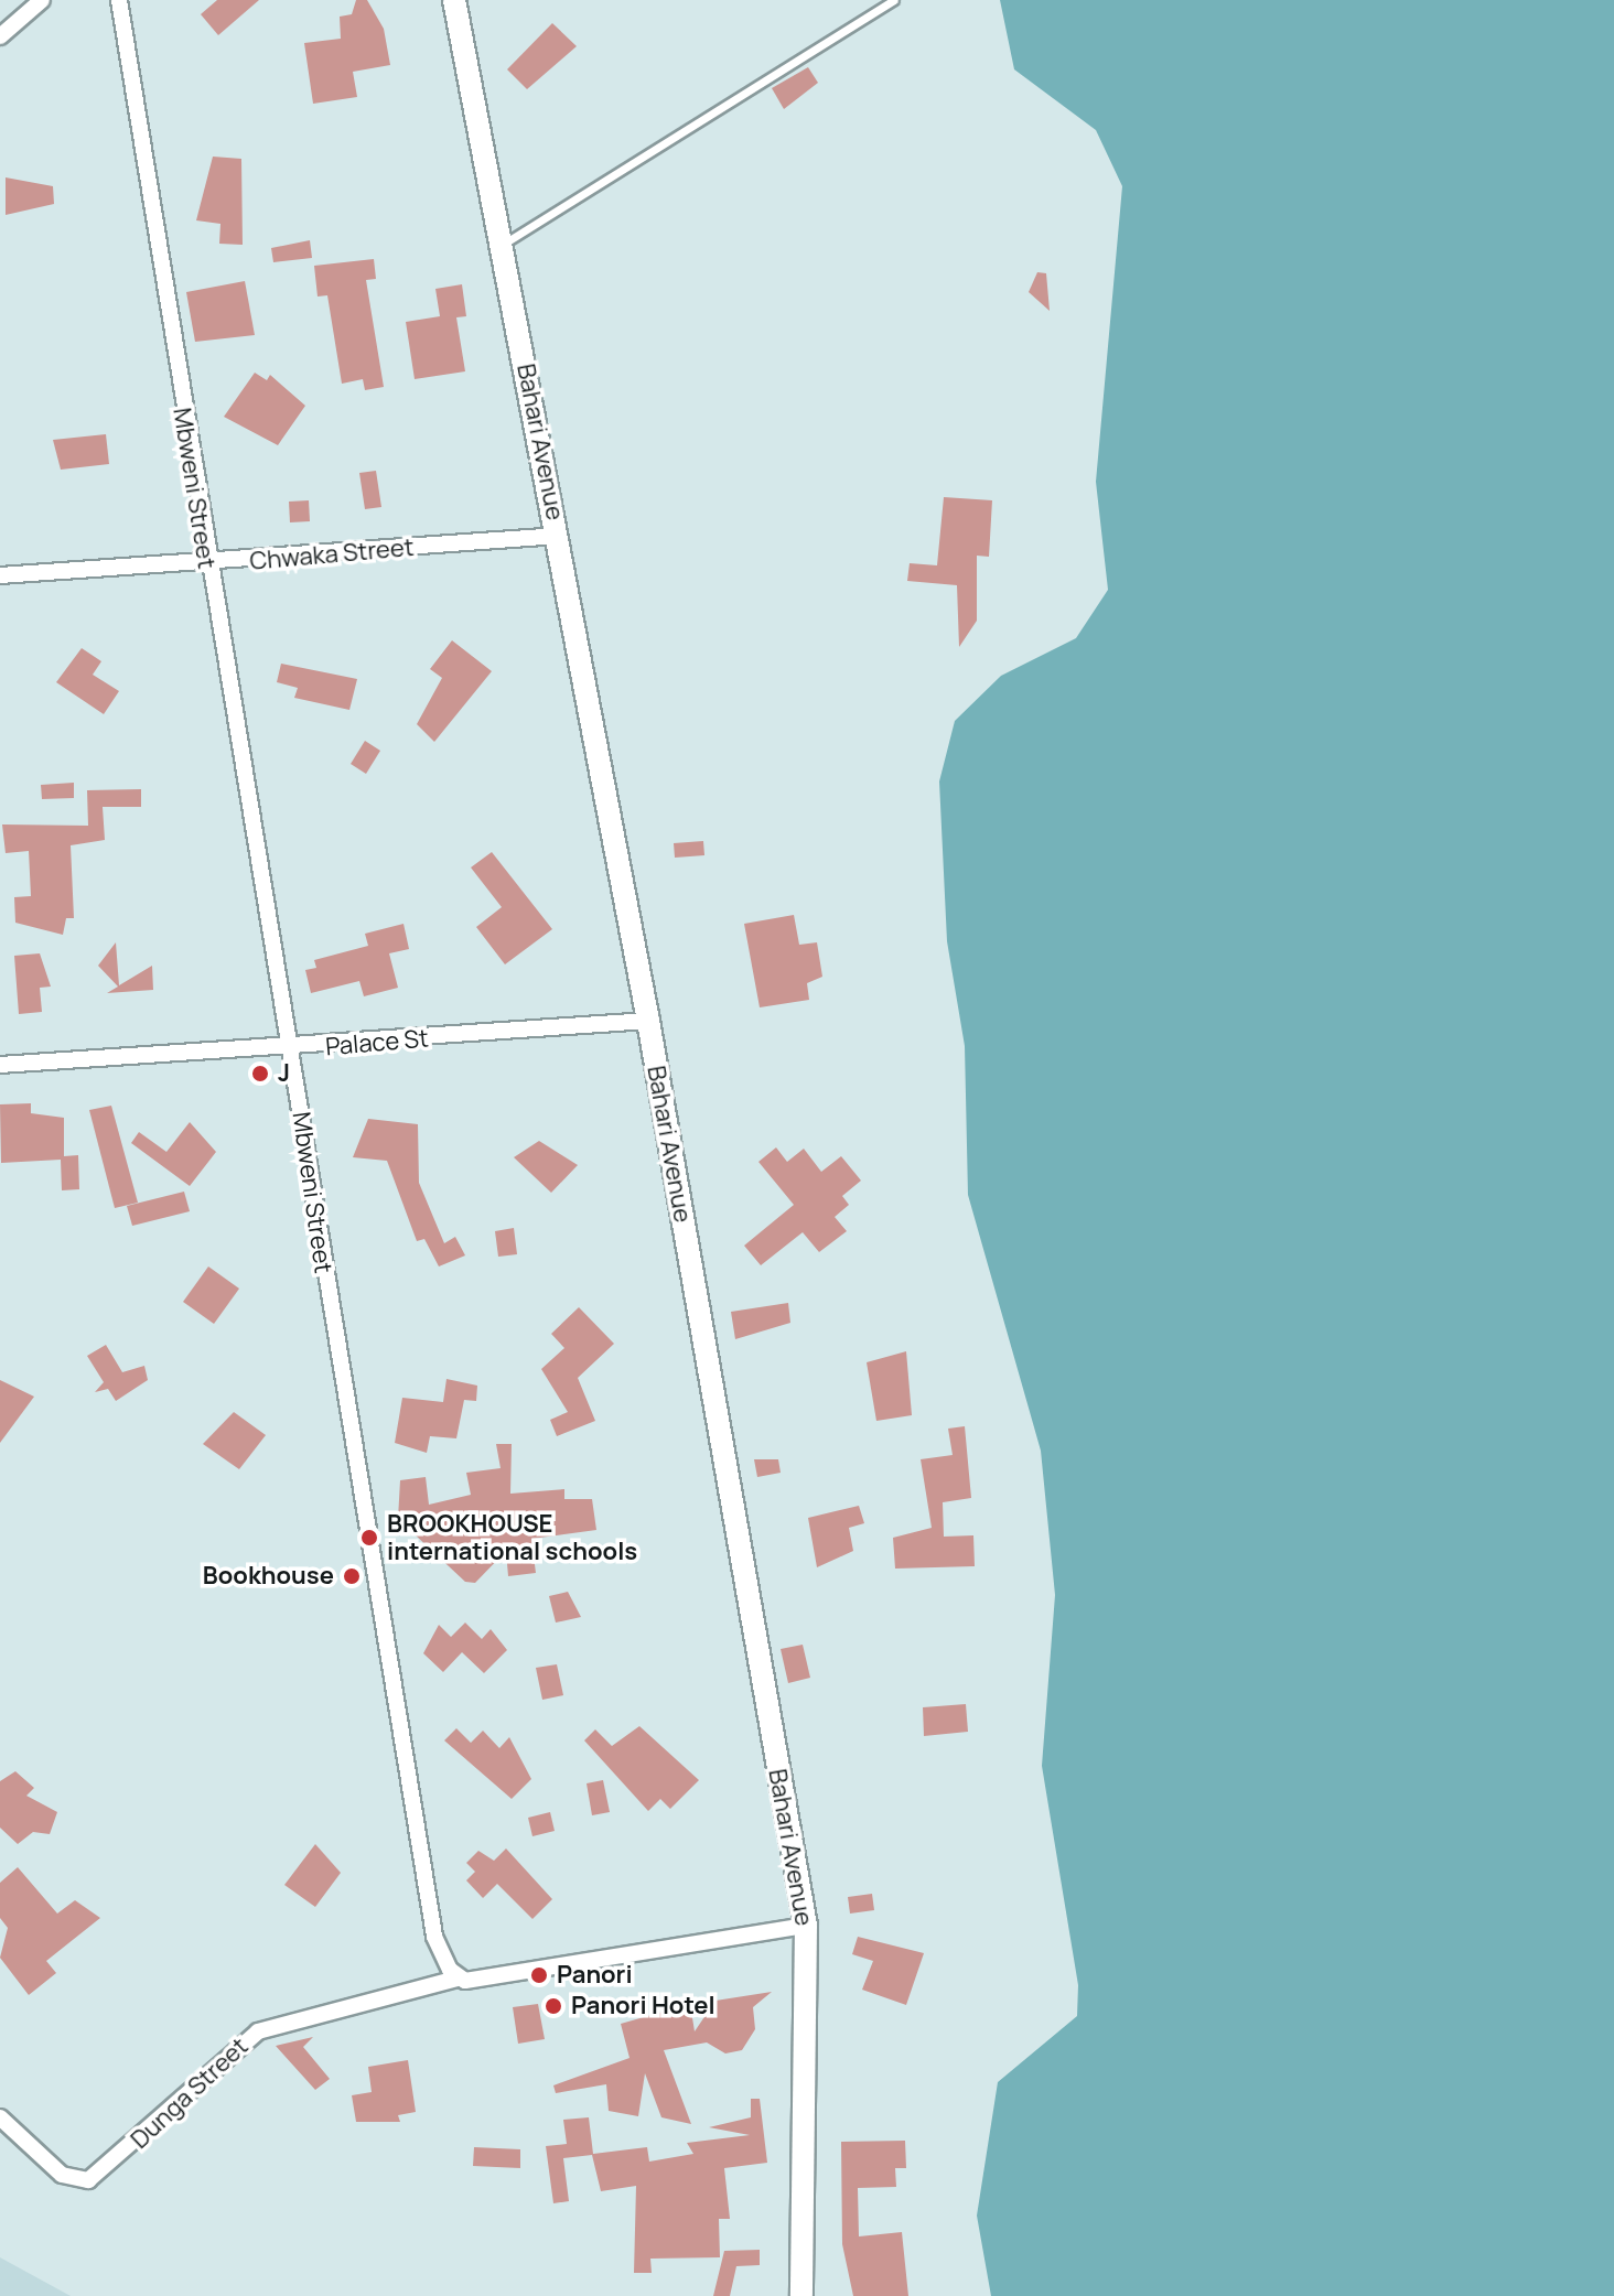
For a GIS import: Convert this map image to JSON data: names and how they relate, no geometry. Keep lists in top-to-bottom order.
{
  "streets": {
    "street": [
      "Bahari Avenue",
      "Mbweni Street",
      "Chwaka Street",
      "Palace St",
      "Dunga Street"
    ]
  },
  "crossings": [
    ["Bahari Avenue", "Chwaka Street"],
    ["Bahari Avenue", "Palace St"],
    ["Mbweni Street", "Chwaka Street"],
    ["Mbweni Street", "Palace St"],
    ["Mbweni Street", "Dunga Street"]
  ],
  "places": [
    "J",
    "BROOKHOUSE international schools",
    "Bookhouse",
    "Panori",
    "Panori Hotel"
  ]
}
